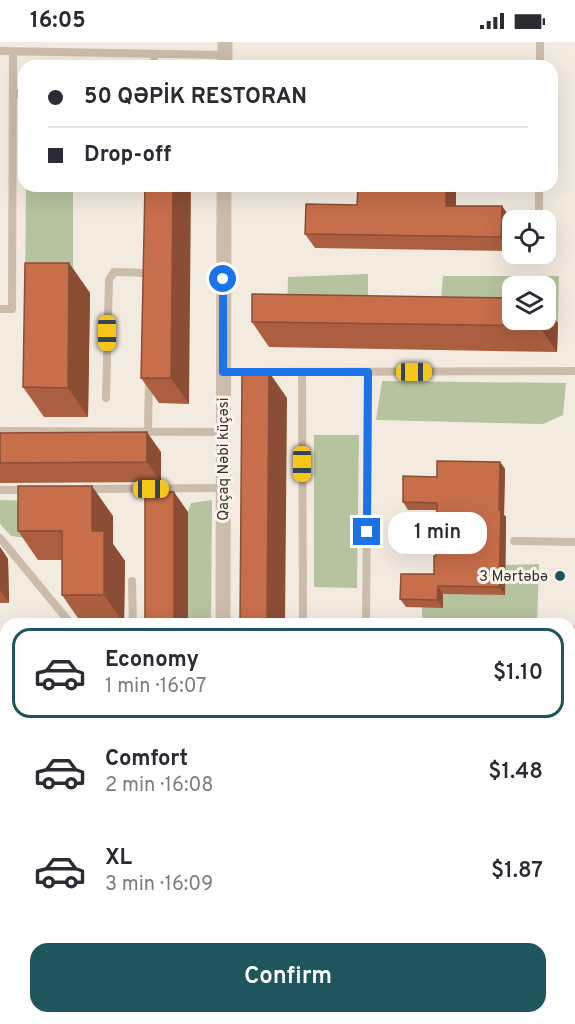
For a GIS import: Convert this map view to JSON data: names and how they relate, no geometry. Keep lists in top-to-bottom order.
{
  "streets": {
    "street": ["Qaçaq Nəbi küçəsi"]
  },
  "places": ["3 Mərtəbə"],
  "page": {
    "status": "16:05",
    "banner": ["50 QƏPİK RESTORAN", "Drop-off"],
    "bubble": "1 min",
    "list": [
      {
        "name": "Economy",
        "note": "1 min · 16:07",
        "value": "$1.10"
      },
      {
        "name": "Comfort",
        "note": "2 min · 16:08",
        "value": "$1.48"
      },
      {
        "name": "XL",
        "note": "3 min · 16:09",
        "value": "$1.87"
      }
    ],
    "buttons": "Confirm"
  }
}
